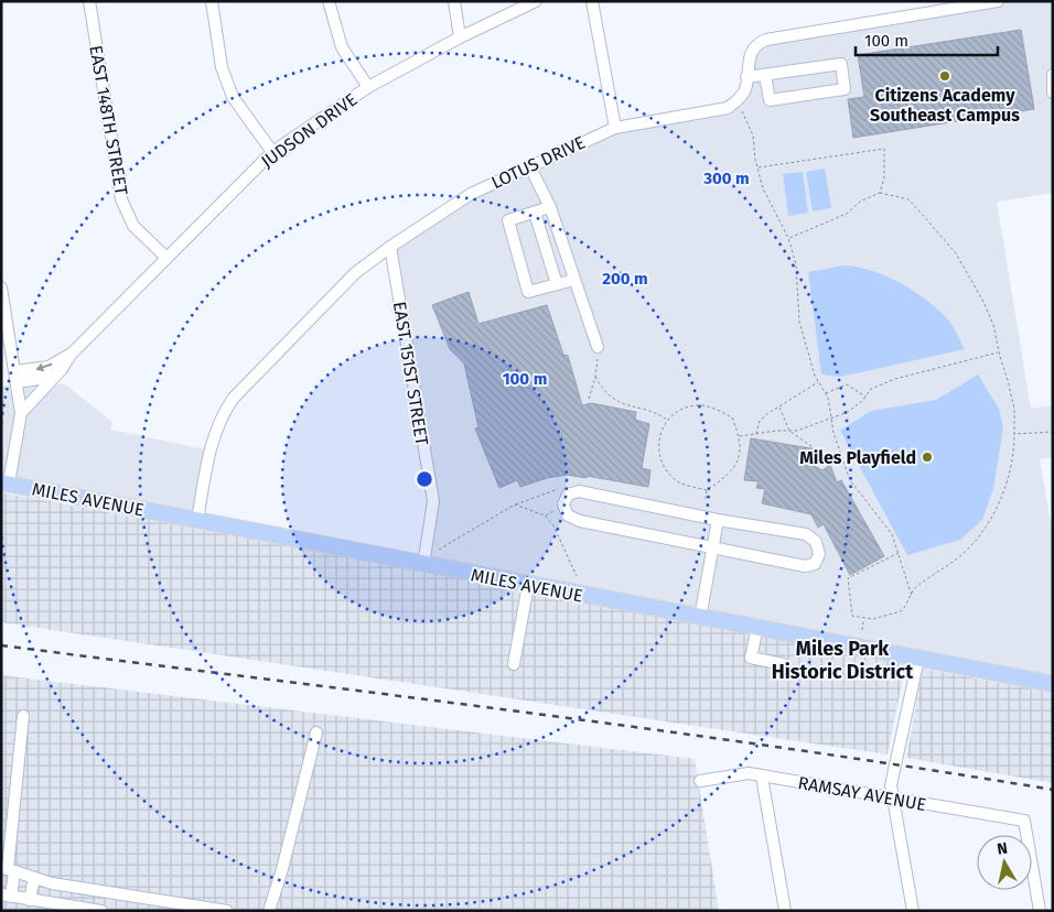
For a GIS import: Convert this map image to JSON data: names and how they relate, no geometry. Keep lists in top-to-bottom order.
{
  "streets": {
    "main road": ["MILES AVENUE"],
    "street": [
      "EAST 148TH STREET",
      "JUDSON DRIVE",
      "LOTUS DRIVE",
      "EAST 151ST STREET",
      "RAMSAY AVENUE"
    ]
  },
  "crossings": [
    ["EAST 148TH STREET", "JUDSON DRIVE"],
    ["LOTUS DRIVE", "EAST 151ST STREET"],
    ["LOTUS DRIVE", "MILES AVENUE"],
    ["EAST 151ST STREET", "MILES AVENUE"]
  ],
  "districts": ["Miles Park Historic District"],
  "places": ["Citizens Academy Southeast Campus", "Miles Playfield"],
  "scale_bar": "100 m",
  "north": "top",
  "rings": ["300 m", "200 m", "100 m"]
}
